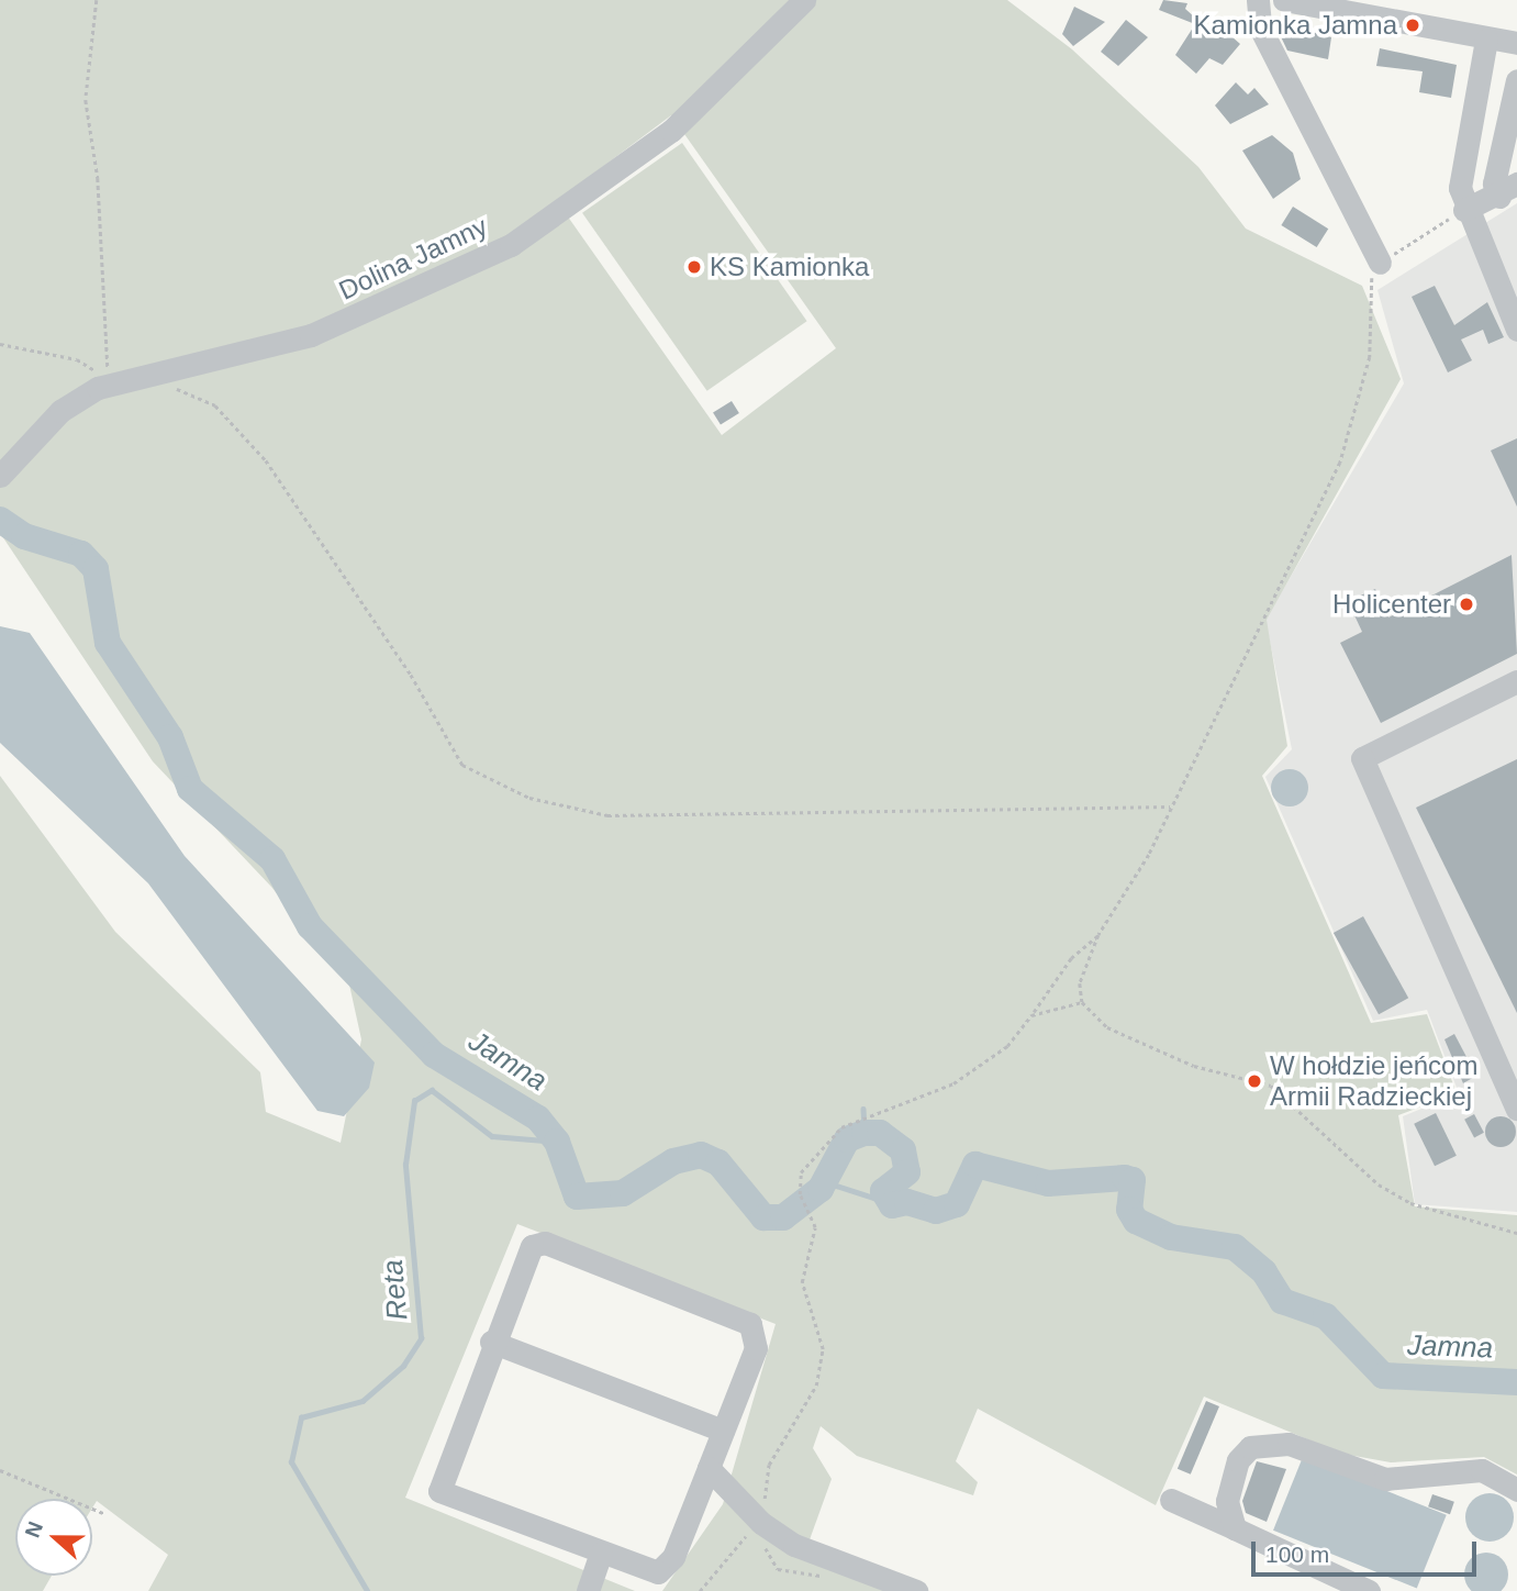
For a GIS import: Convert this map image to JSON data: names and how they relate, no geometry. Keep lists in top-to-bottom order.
{
  "streets": {
    "street": ["Dolina Jamny"]
  },
  "water": ["Jamna", "Reta"],
  "places": [
    "Kamionka Jamna",
    "KS Kamionka",
    "Holicenter",
    "W hołdzie jeńcom Armii Radzieckiej"
  ],
  "scale_bar": "100 m",
  "north": "left"
}
